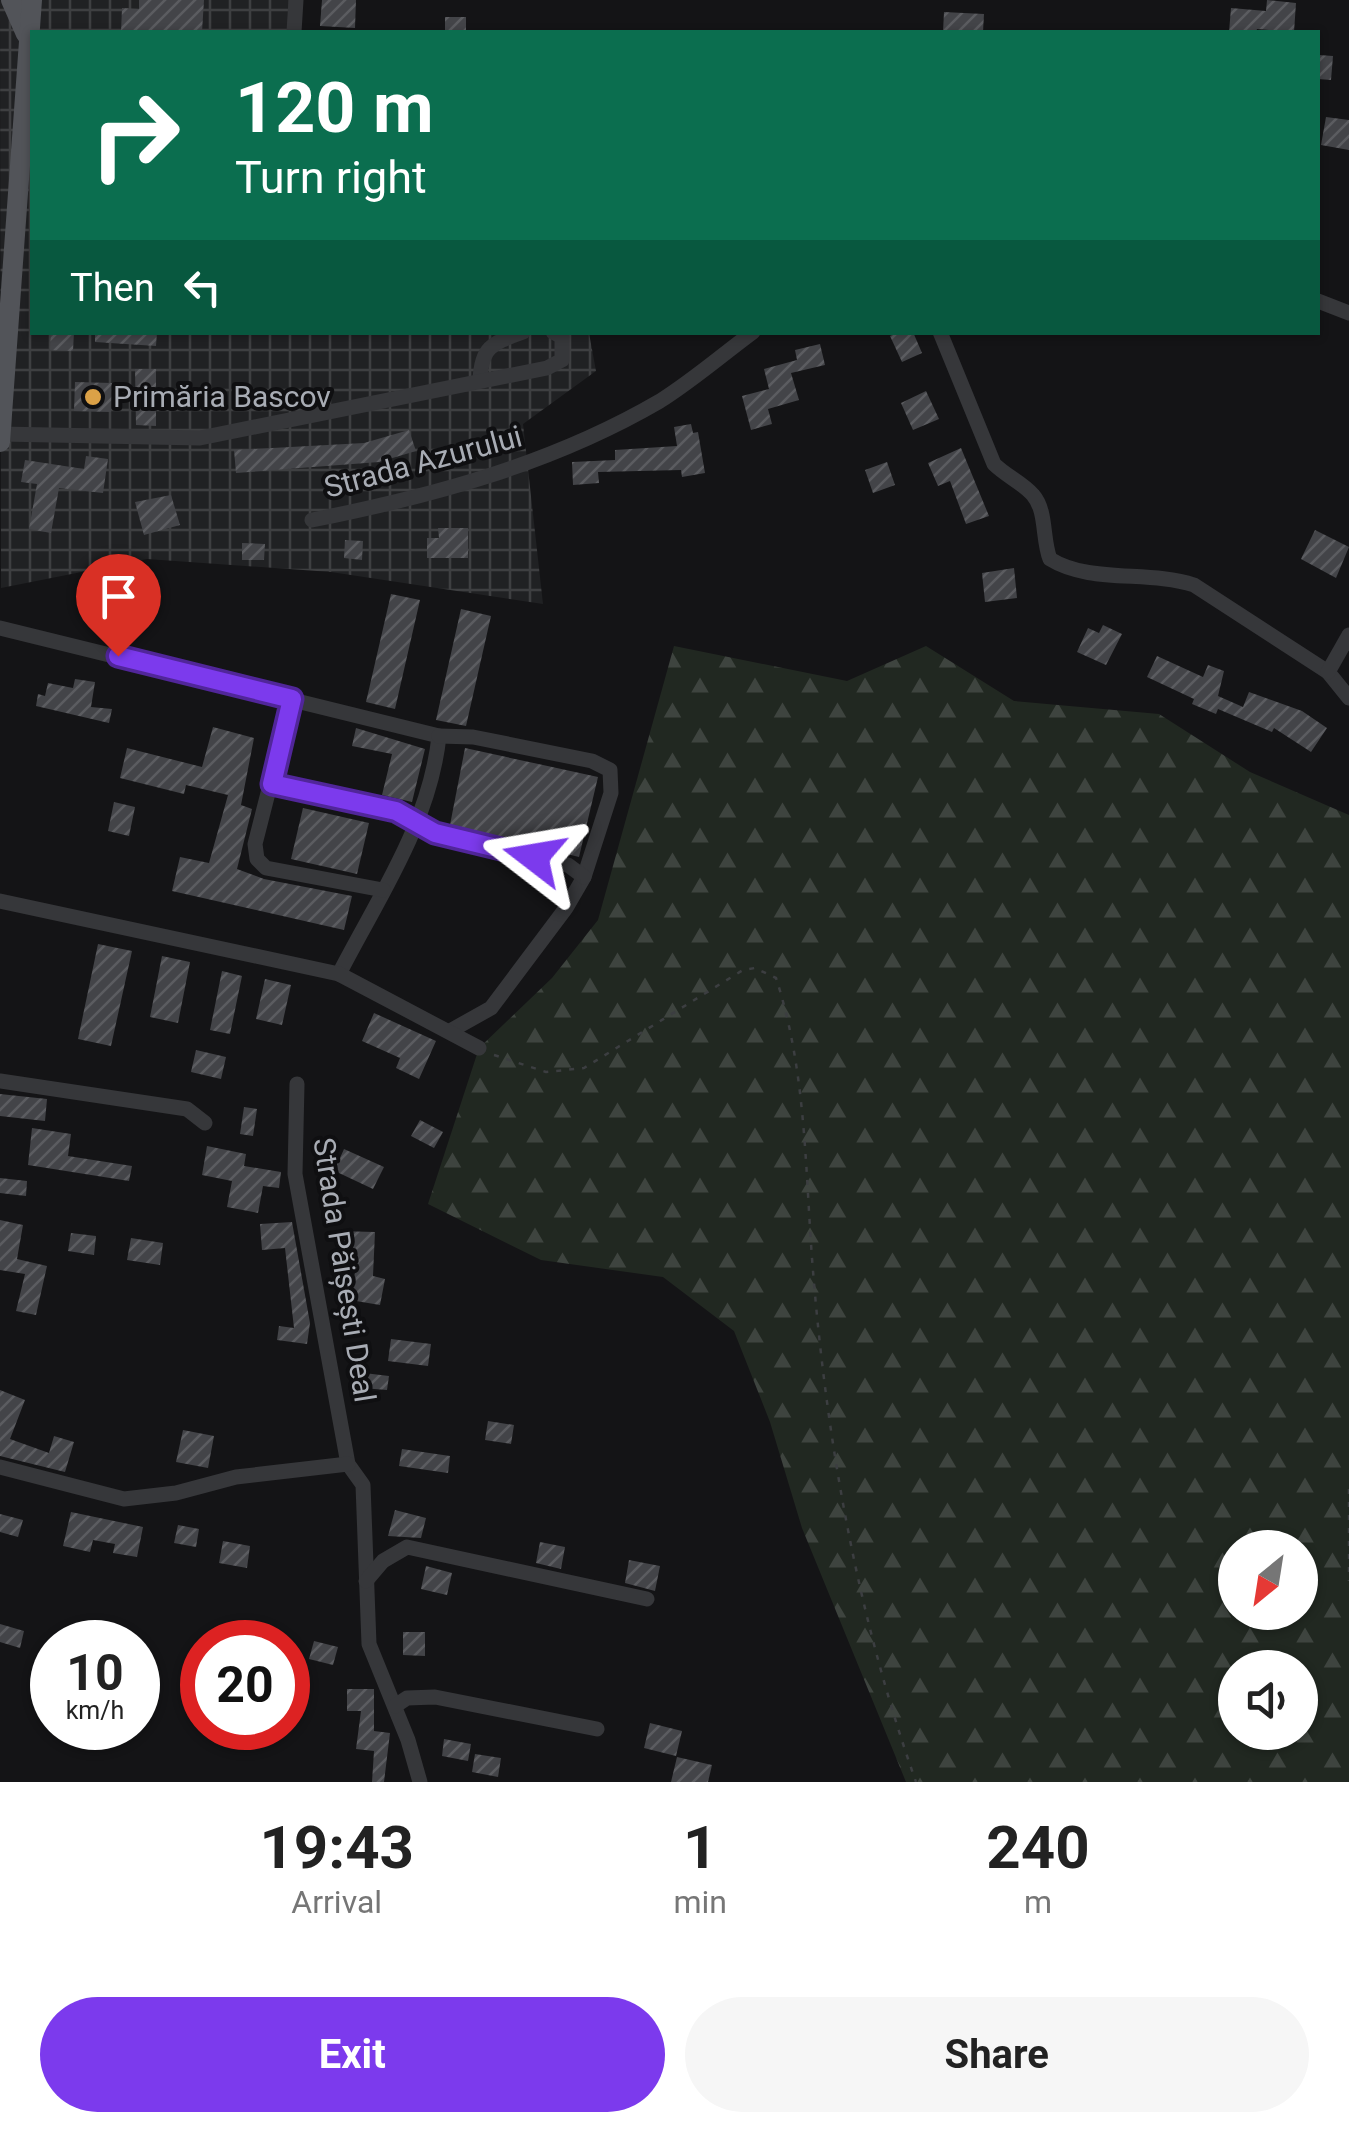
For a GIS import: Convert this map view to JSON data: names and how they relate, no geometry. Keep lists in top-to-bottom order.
{
  "streets": {
    "street": ["Strada Azurului", "Strada Păișești Deal"]
  },
  "places": ["Primăria Bascov"],
  "north": "bottom left",
  "page": {
    "turn": ["120 m", "Turn right"],
    "then": "Then",
    "speed": "10 km/h",
    "limit": "20",
    "eta": [
      "19:43",
      "Arrival",
      "1",
      "min",
      "240",
      "m"
    ],
    "buttons": ["Exit", "Share"]
  }
}
